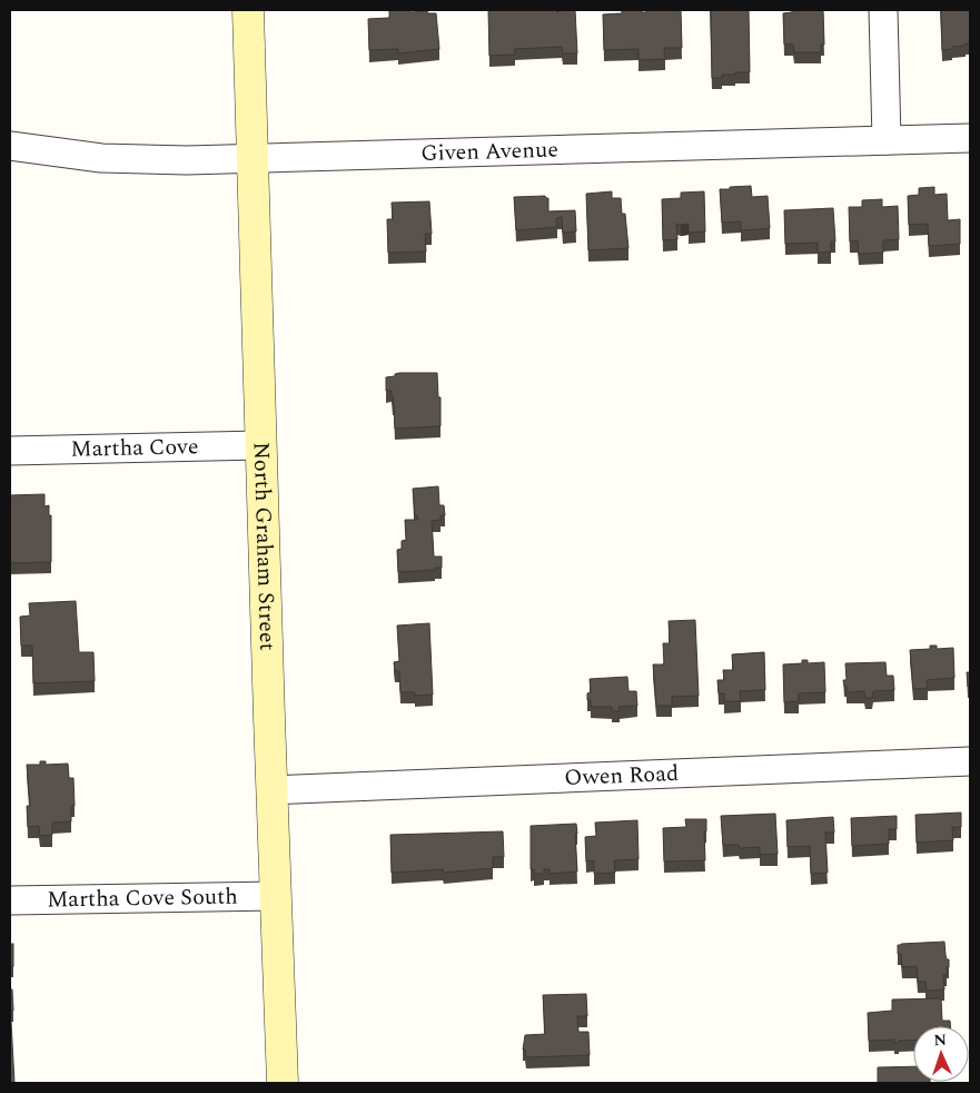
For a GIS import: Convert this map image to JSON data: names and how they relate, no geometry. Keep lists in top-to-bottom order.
{
  "streets": {
    "main road": ["North Graham Street"],
    "street": [
      "Given Avenue",
      "Martha Cove",
      "Owen Road",
      "Martha Cove South"
    ]
  },
  "crossings": [
    ["Given Avenue", "North Graham Street"],
    ["Martha Cove", "North Graham Street"],
    ["North Graham Street", "Owen Road"],
    ["North Graham Street", "Martha Cove South"]
  ],
  "north": "top"
}
